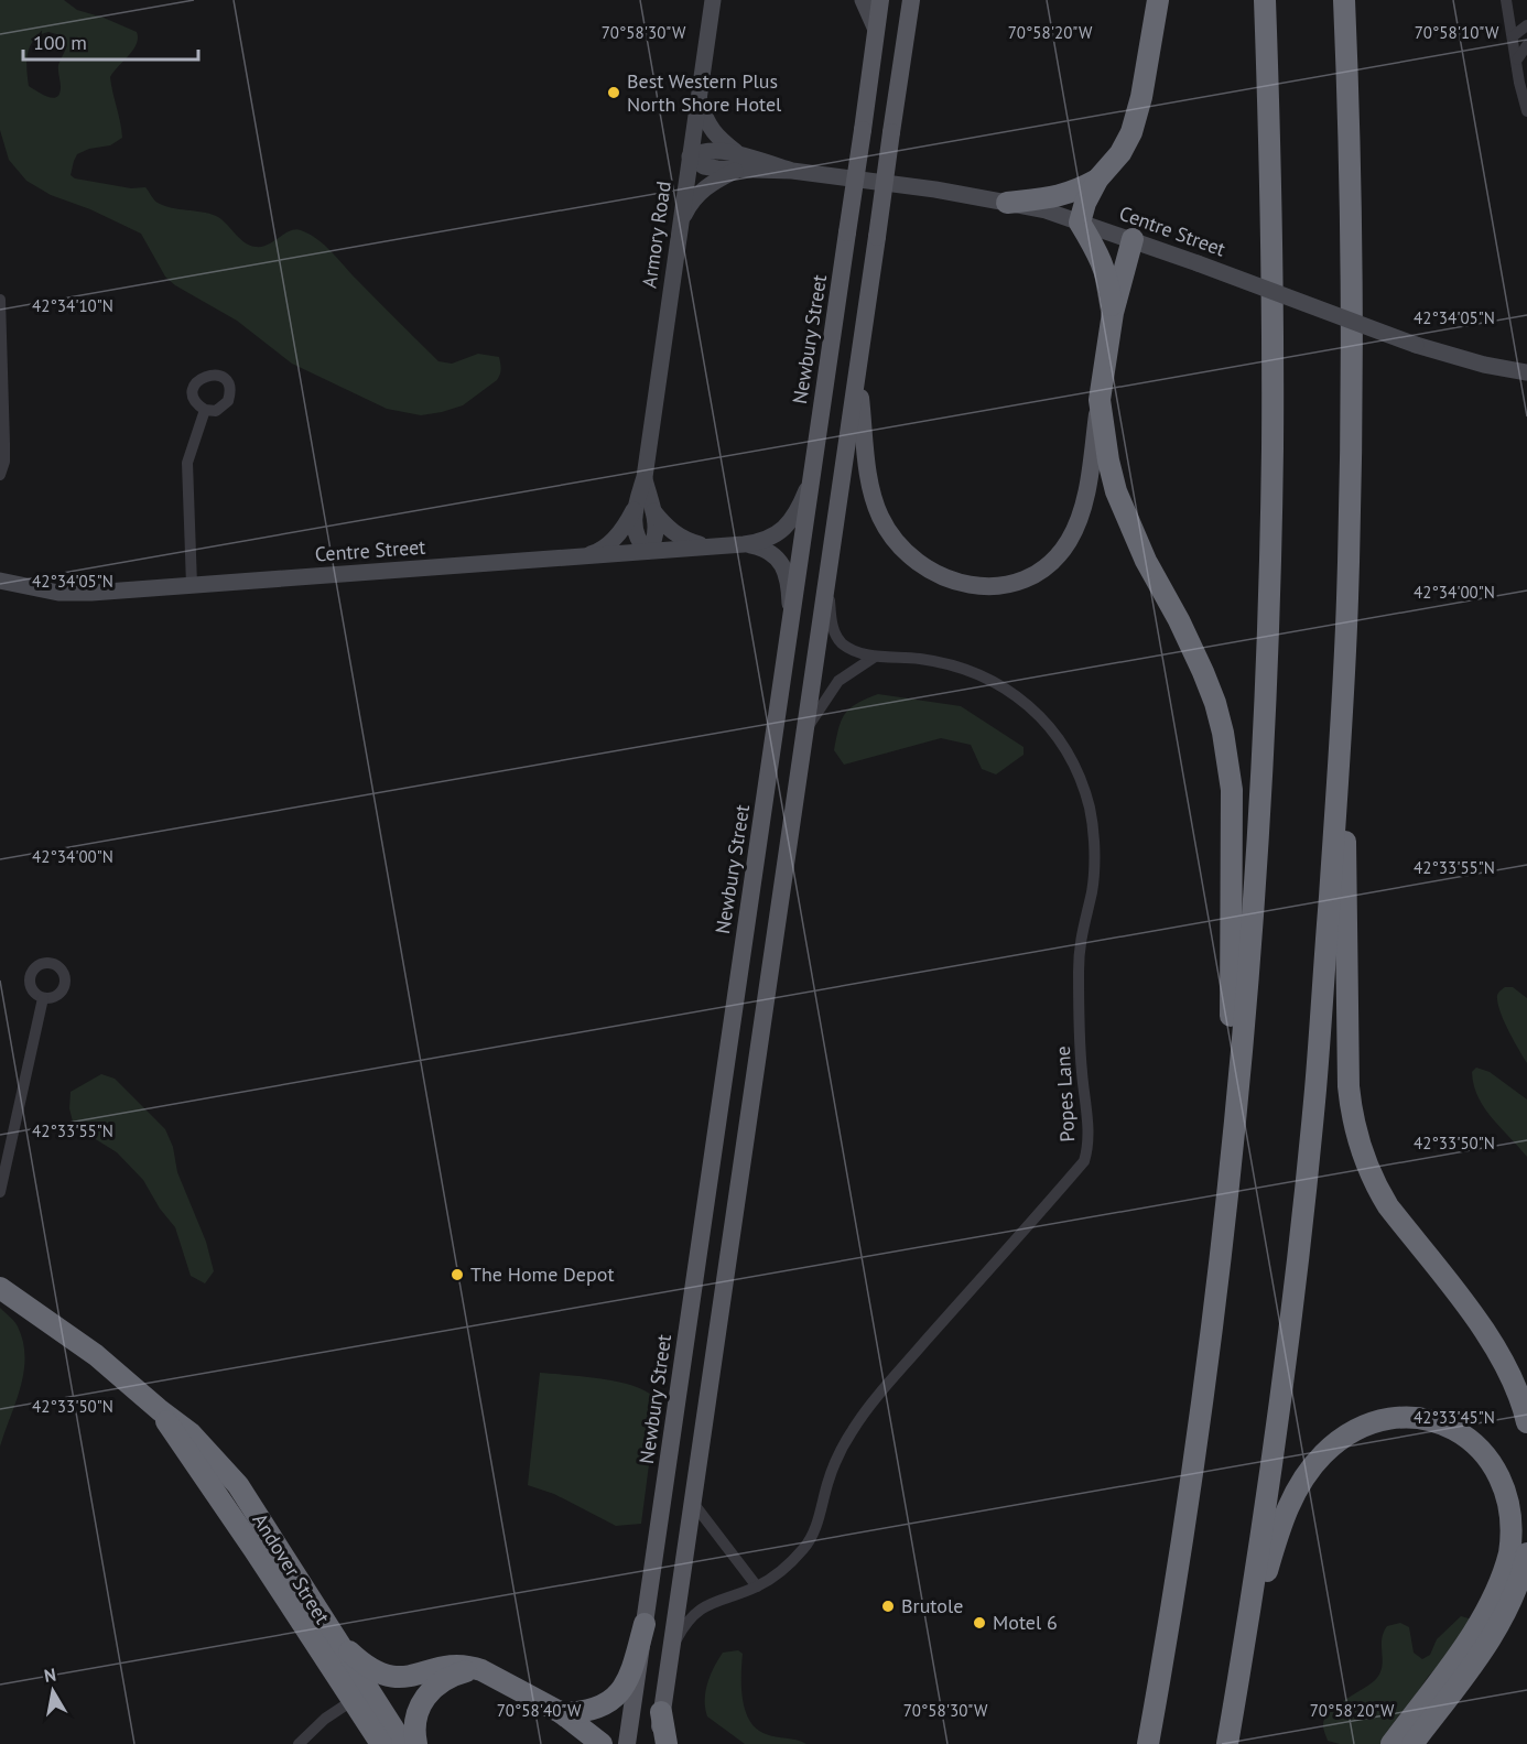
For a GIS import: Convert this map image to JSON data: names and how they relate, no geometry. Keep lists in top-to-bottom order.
{
  "streets": {
    "highway": ["Andover Street"],
    "main road": ["Centre Street", "Armory Road", "Newbury Street"],
    "street": ["Popes Lane"]
  },
  "crossings": [
    ["Centre Street", "Armory Road"],
    ["Centre Street", "Newbury Street"]
  ],
  "places": [
    "Best Western Plus North Shore Hotel",
    "The Home Depot",
    "Brutole",
    "Motel 6"
  ],
  "scale_bar": "100 m",
  "north": "top",
  "coordinates": [
    "70°58'10\"W",
    "70°58'30\"W",
    "70°58'20\"W",
    "42°34'10\"N",
    "42°34'05\"N",
    "42°34'00\"N",
    "42°33'55\"N",
    "42°33'50\"N",
    "42°33'45\"N",
    "70°58'40\"W"
  ]
}
